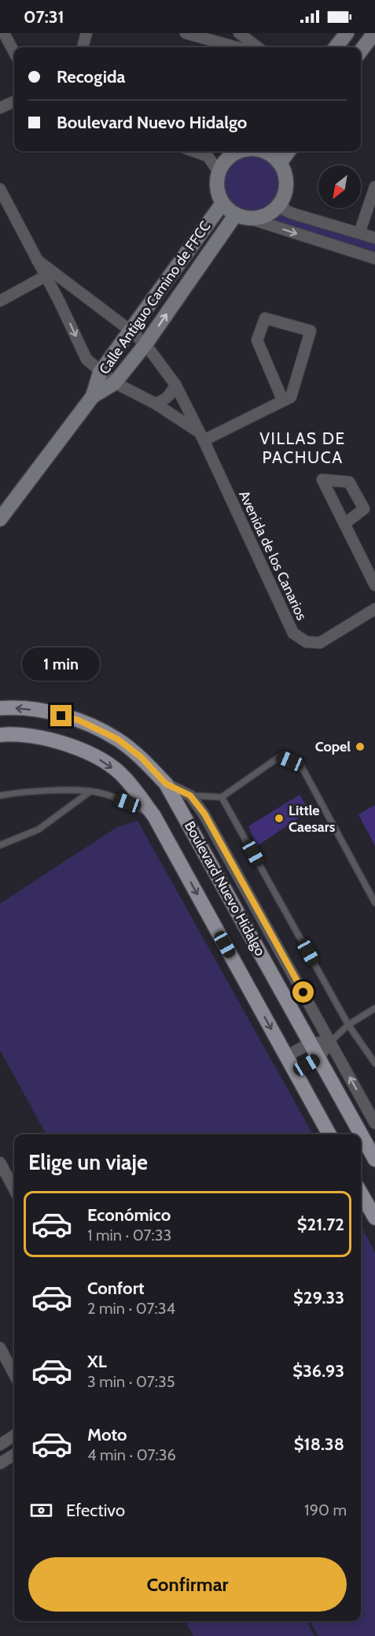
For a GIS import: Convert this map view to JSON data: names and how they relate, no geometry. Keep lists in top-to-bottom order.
{
  "streets": {
    "main road": ["Calle Antiguo Camino de FFCC", "Boulevard Nuevo Hidalgo"],
    "street": ["Avenida de los Canarios"]
  },
  "crossings": [
    ["Calle Antiguo Camino de FFCC", "Avenida de los Canarios"]
  ],
  "districts": ["VILLAS DE PACHUCA"],
  "places": ["Copel", "Little Caesars"],
  "north": "bottom left",
  "page": {
    "status": "07:31",
    "banner": ["Recogida", "Boulevard Nuevo Hidalgo"],
    "bubble": "1 min",
    "heading": "Elige un viaje",
    "list": [
      {
        "name": "Económico",
        "note": "1 min · 07:33",
        "value": "$21.72"
      },
      {
        "name": "Confort",
        "note": "2 min · 07:34",
        "value": "$29.33"
      },
      {
        "name": "XL",
        "note": "3 min · 07:35",
        "value": "$36.93"
      },
      {
        "name": "Moto",
        "note": "4 min · 07:36",
        "value": "$18.38"
      }
    ],
    "pay": ["Efectivo", "190 m"],
    "buttons": "Confirmar"
  }
}
